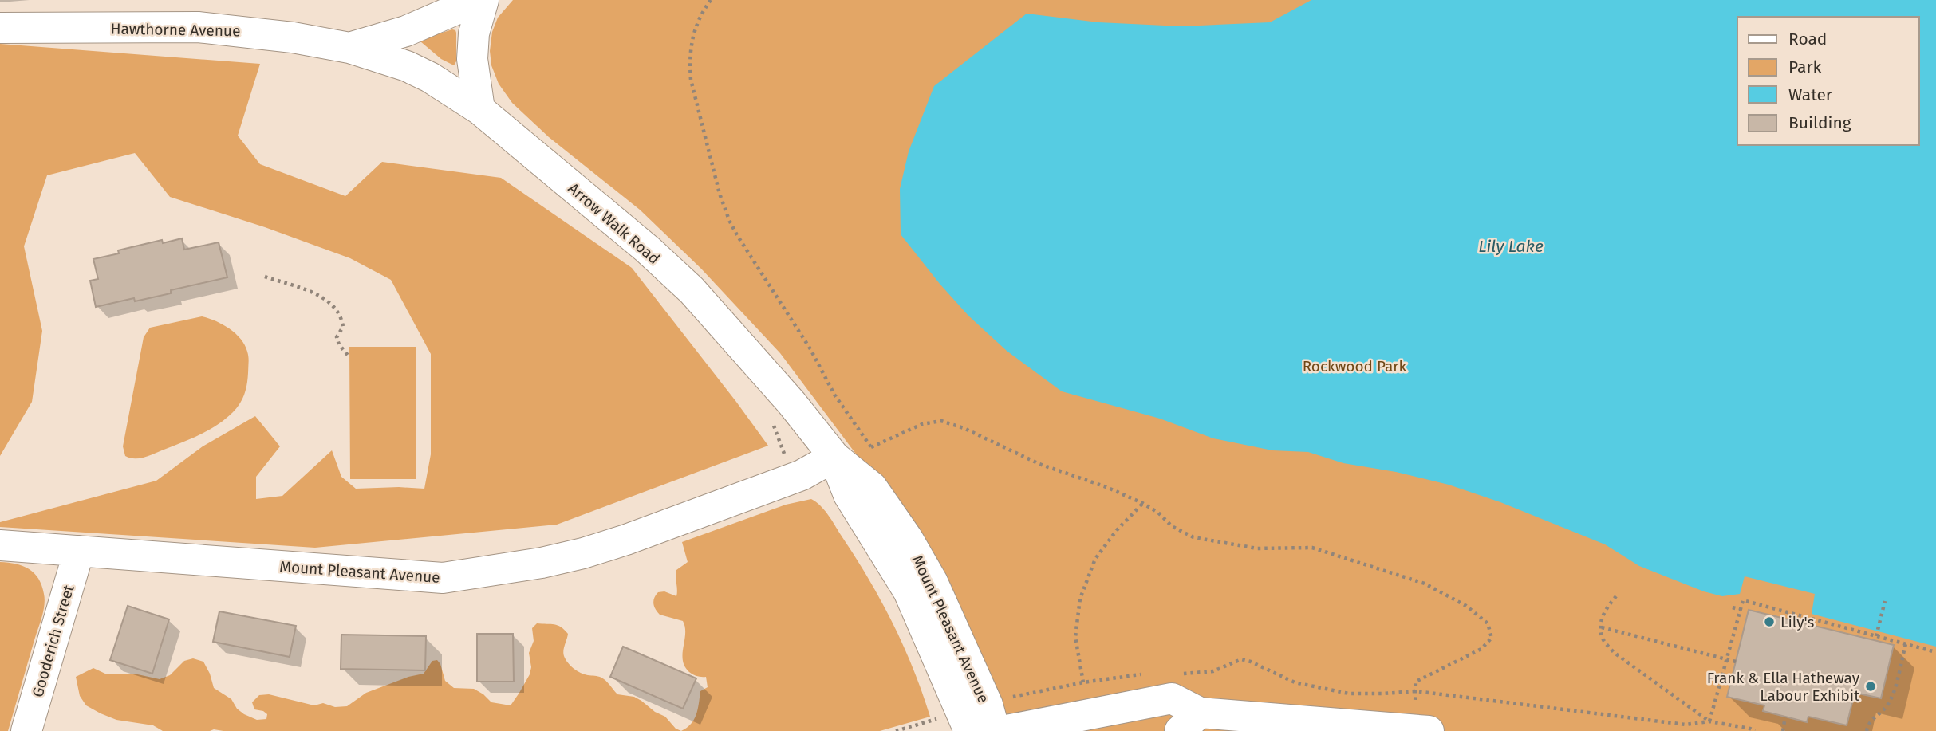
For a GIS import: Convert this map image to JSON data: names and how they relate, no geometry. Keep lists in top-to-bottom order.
{
  "streets": {
    "street": [
      "Hawthorne Avenue",
      "Arrow Walk Road",
      "Mount Pleasant Avenue",
      "Gooderich Street"
    ]
  },
  "crossings": [
    ["Hawthorne Avenue", "Arrow Walk Road"],
    ["Arrow Walk Road", "Mount Pleasant Avenue"],
    ["Mount Pleasant Avenue", "Gooderich Street"]
  ],
  "water": ["Lily Lake"],
  "parks": ["Rockwood Park"],
  "places": ["Lily's", "Frank & Ella Hatheway Labour Exhibit"],
  "legend": [
    "Road",
    "Park",
    "Water",
    "Building"
  ]
}
